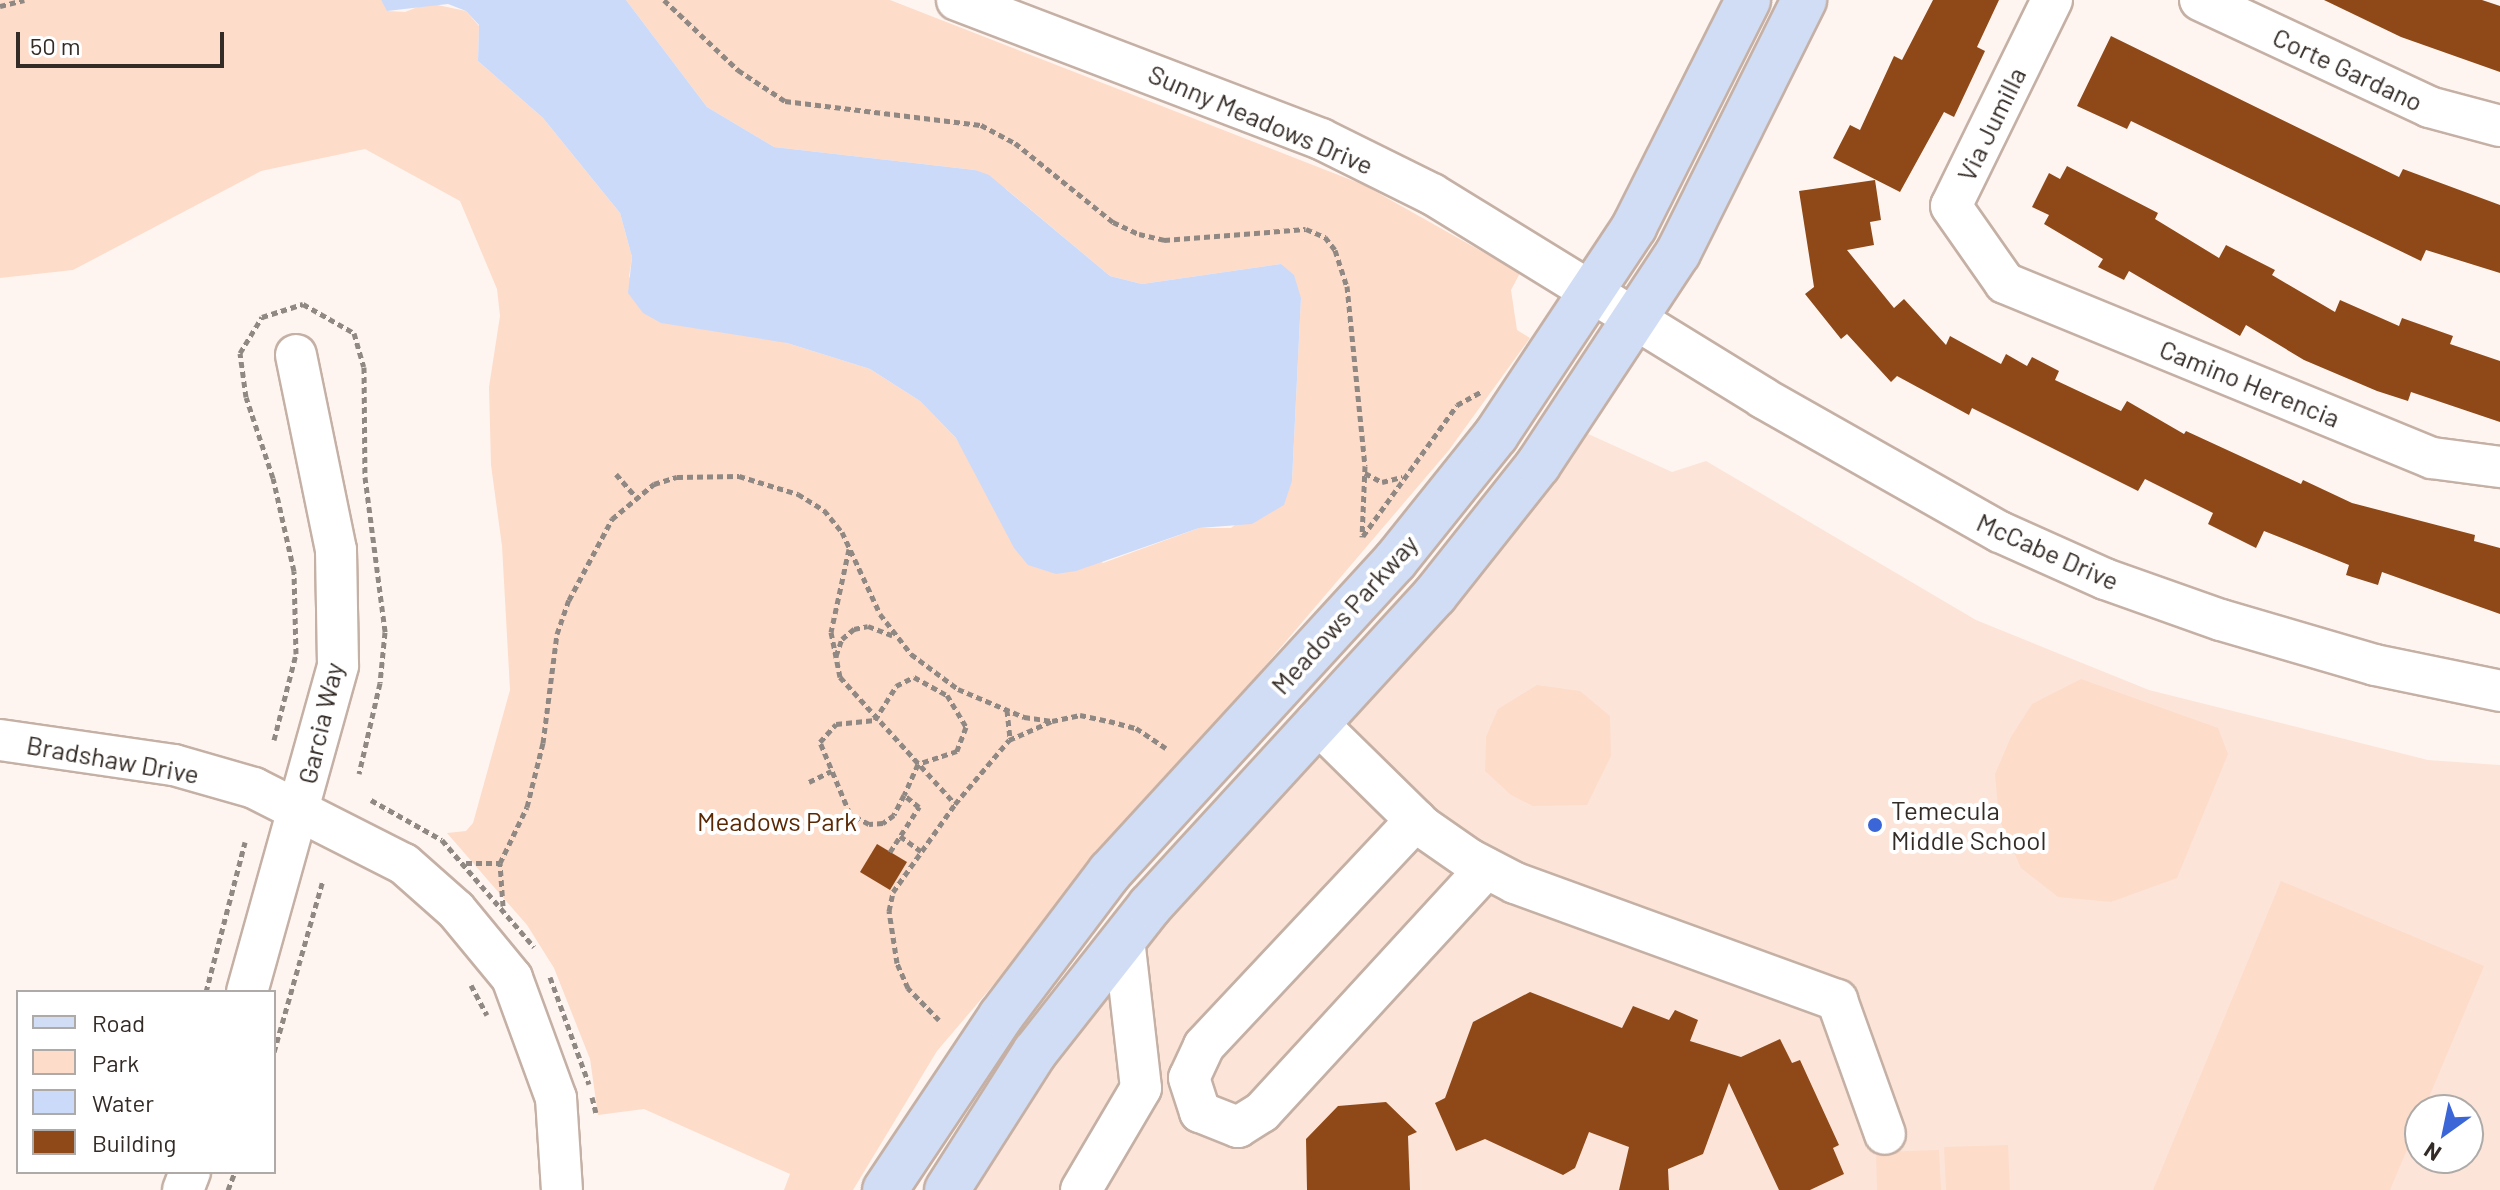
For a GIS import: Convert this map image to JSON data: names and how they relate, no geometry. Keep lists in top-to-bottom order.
{
  "streets": {
    "main road": ["Meadows Parkway"],
    "street": [
      "Corte Gardano",
      "Sunny Meadows Drive",
      "Via Jumilla",
      "Camino Herencia",
      "McCabe Drive",
      "Garcia Way",
      "Bradshaw Drive"
    ]
  },
  "crossings": [
    ["Sunny Meadows Drive", "McCabe Drive"],
    ["Sunny Meadows Drive", "Meadows Parkway"],
    ["Via Jumilla", "Camino Herencia"],
    ["McCabe Drive", "Meadows Parkway"],
    ["Garcia Way", "Bradshaw Drive"]
  ],
  "parks": ["Meadows Park"],
  "places": ["Temecula Middle School"],
  "legend": [
    "Road",
    "Park",
    "Water",
    "Building"
  ],
  "scale_bar": "50 m",
  "north": "bottom left"
}
